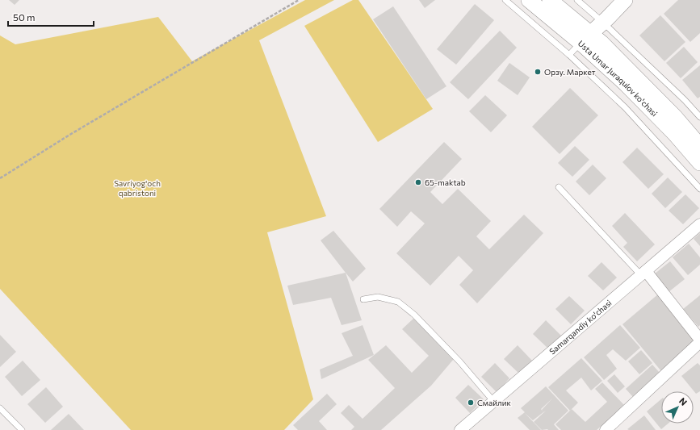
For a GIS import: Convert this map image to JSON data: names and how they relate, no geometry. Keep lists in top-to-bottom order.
{
  "streets": {
    "main road": ["Usta Umar Juraqulov ko'chasi"],
    "street": ["Samarqandiy ko'chasi"]
  },
  "parks": ["Savriyog'och qabristoni"],
  "places": ["Орзу. Маркет", "65-maktab", "Смайлик"],
  "scale_bar": "50 m",
  "north": "top right"
}
